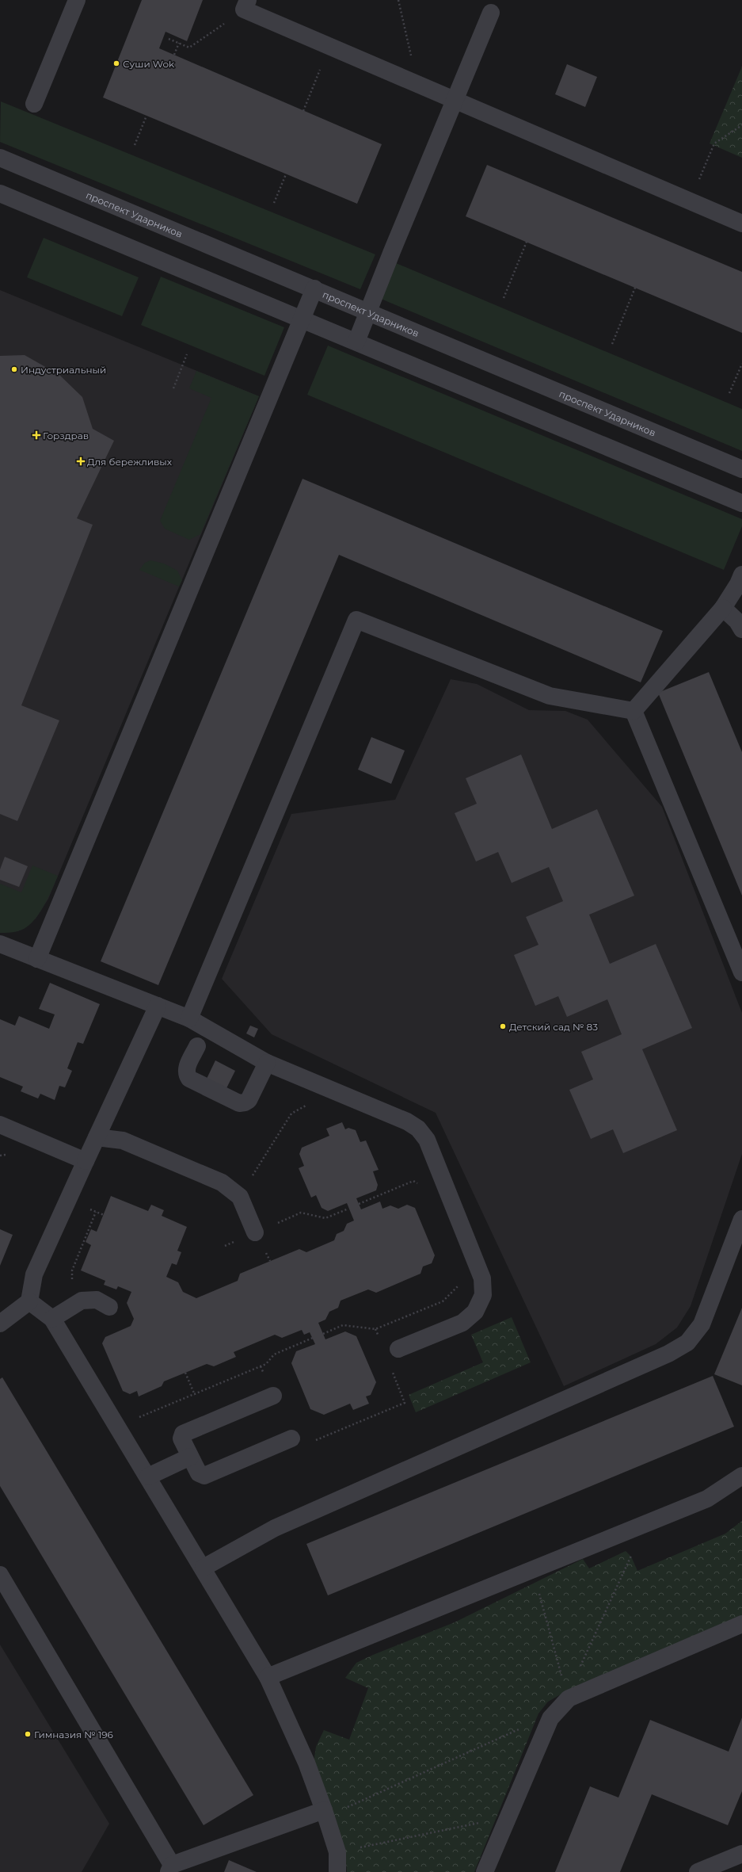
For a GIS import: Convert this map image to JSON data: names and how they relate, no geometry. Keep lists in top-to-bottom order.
{
  "streets": {
    "street": ["проспект Ударников"]
  },
  "places": {
    "other": [
      "Суши Wok",
      "Индустриальный",
      "Детский сад № 83",
      "Гимназия № 196"
    ],
    "health": ["Горздрав", "Для бережливых"]
  }
}
